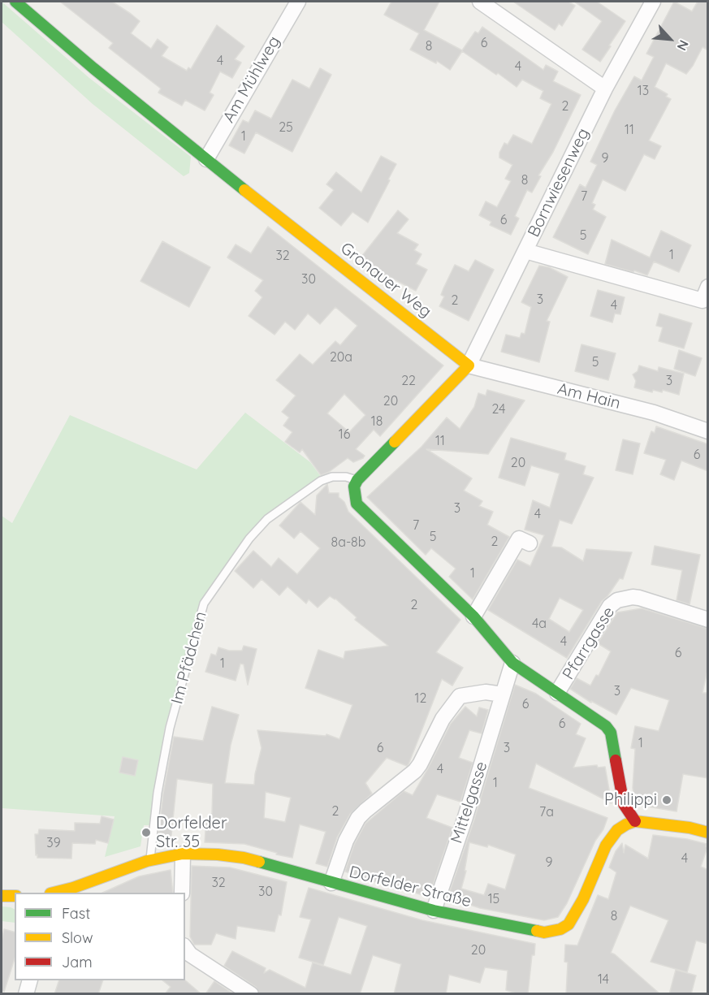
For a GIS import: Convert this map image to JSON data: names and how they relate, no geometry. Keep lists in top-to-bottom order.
{
  "streets": {
    "street": [
      "Am Mühlweg",
      "Bornwiesenweg",
      "Gronauer Weg",
      "Am Hain",
      "Pfarrgasse",
      "Mittelgasse",
      "Dorfelder Straße"
    ],
    "lane": ["Im Pfädchen"]
  },
  "crossings": [
    ["Am Mühlweg", "Gronauer Weg"],
    ["Bornwiesenweg", "Gronauer Weg"],
    ["Bornwiesenweg", "Am Hain"],
    ["Gronauer Weg", "Am Hain"],
    ["Im Pfädchen", "Dorfelder Straße"],
    ["Mittelgasse", "Dorfelder Straße"]
  ],
  "places": ["Philippi", "Dorfelder Str. 35"],
  "house_numbers": [
    "6",
    "8",
    "4",
    "4",
    "13",
    "2",
    "25",
    "11",
    "1",
    "9",
    "8",
    "7",
    "6",
    "5",
    "1",
    "32",
    "30",
    "3",
    "2",
    "4",
    "20a",
    "5",
    "22",
    "3",
    "20",
    "24",
    "18",
    "16",
    "11",
    "6",
    "20",
    "3",
    "4",
    "7",
    "5",
    "2",
    "8a-8b",
    "1",
    "2",
    "4a",
    "4",
    "6",
    "1",
    "3",
    "12",
    "6",
    "6",
    "1",
    "6",
    "3",
    "4",
    "1",
    "2",
    "7a",
    "39",
    "4",
    "9",
    "32",
    "30",
    "15",
    "8",
    "20",
    "14"
  ],
  "legend": ["Fast", "Slow", "Jam"],
  "north": "bottom right"
}
